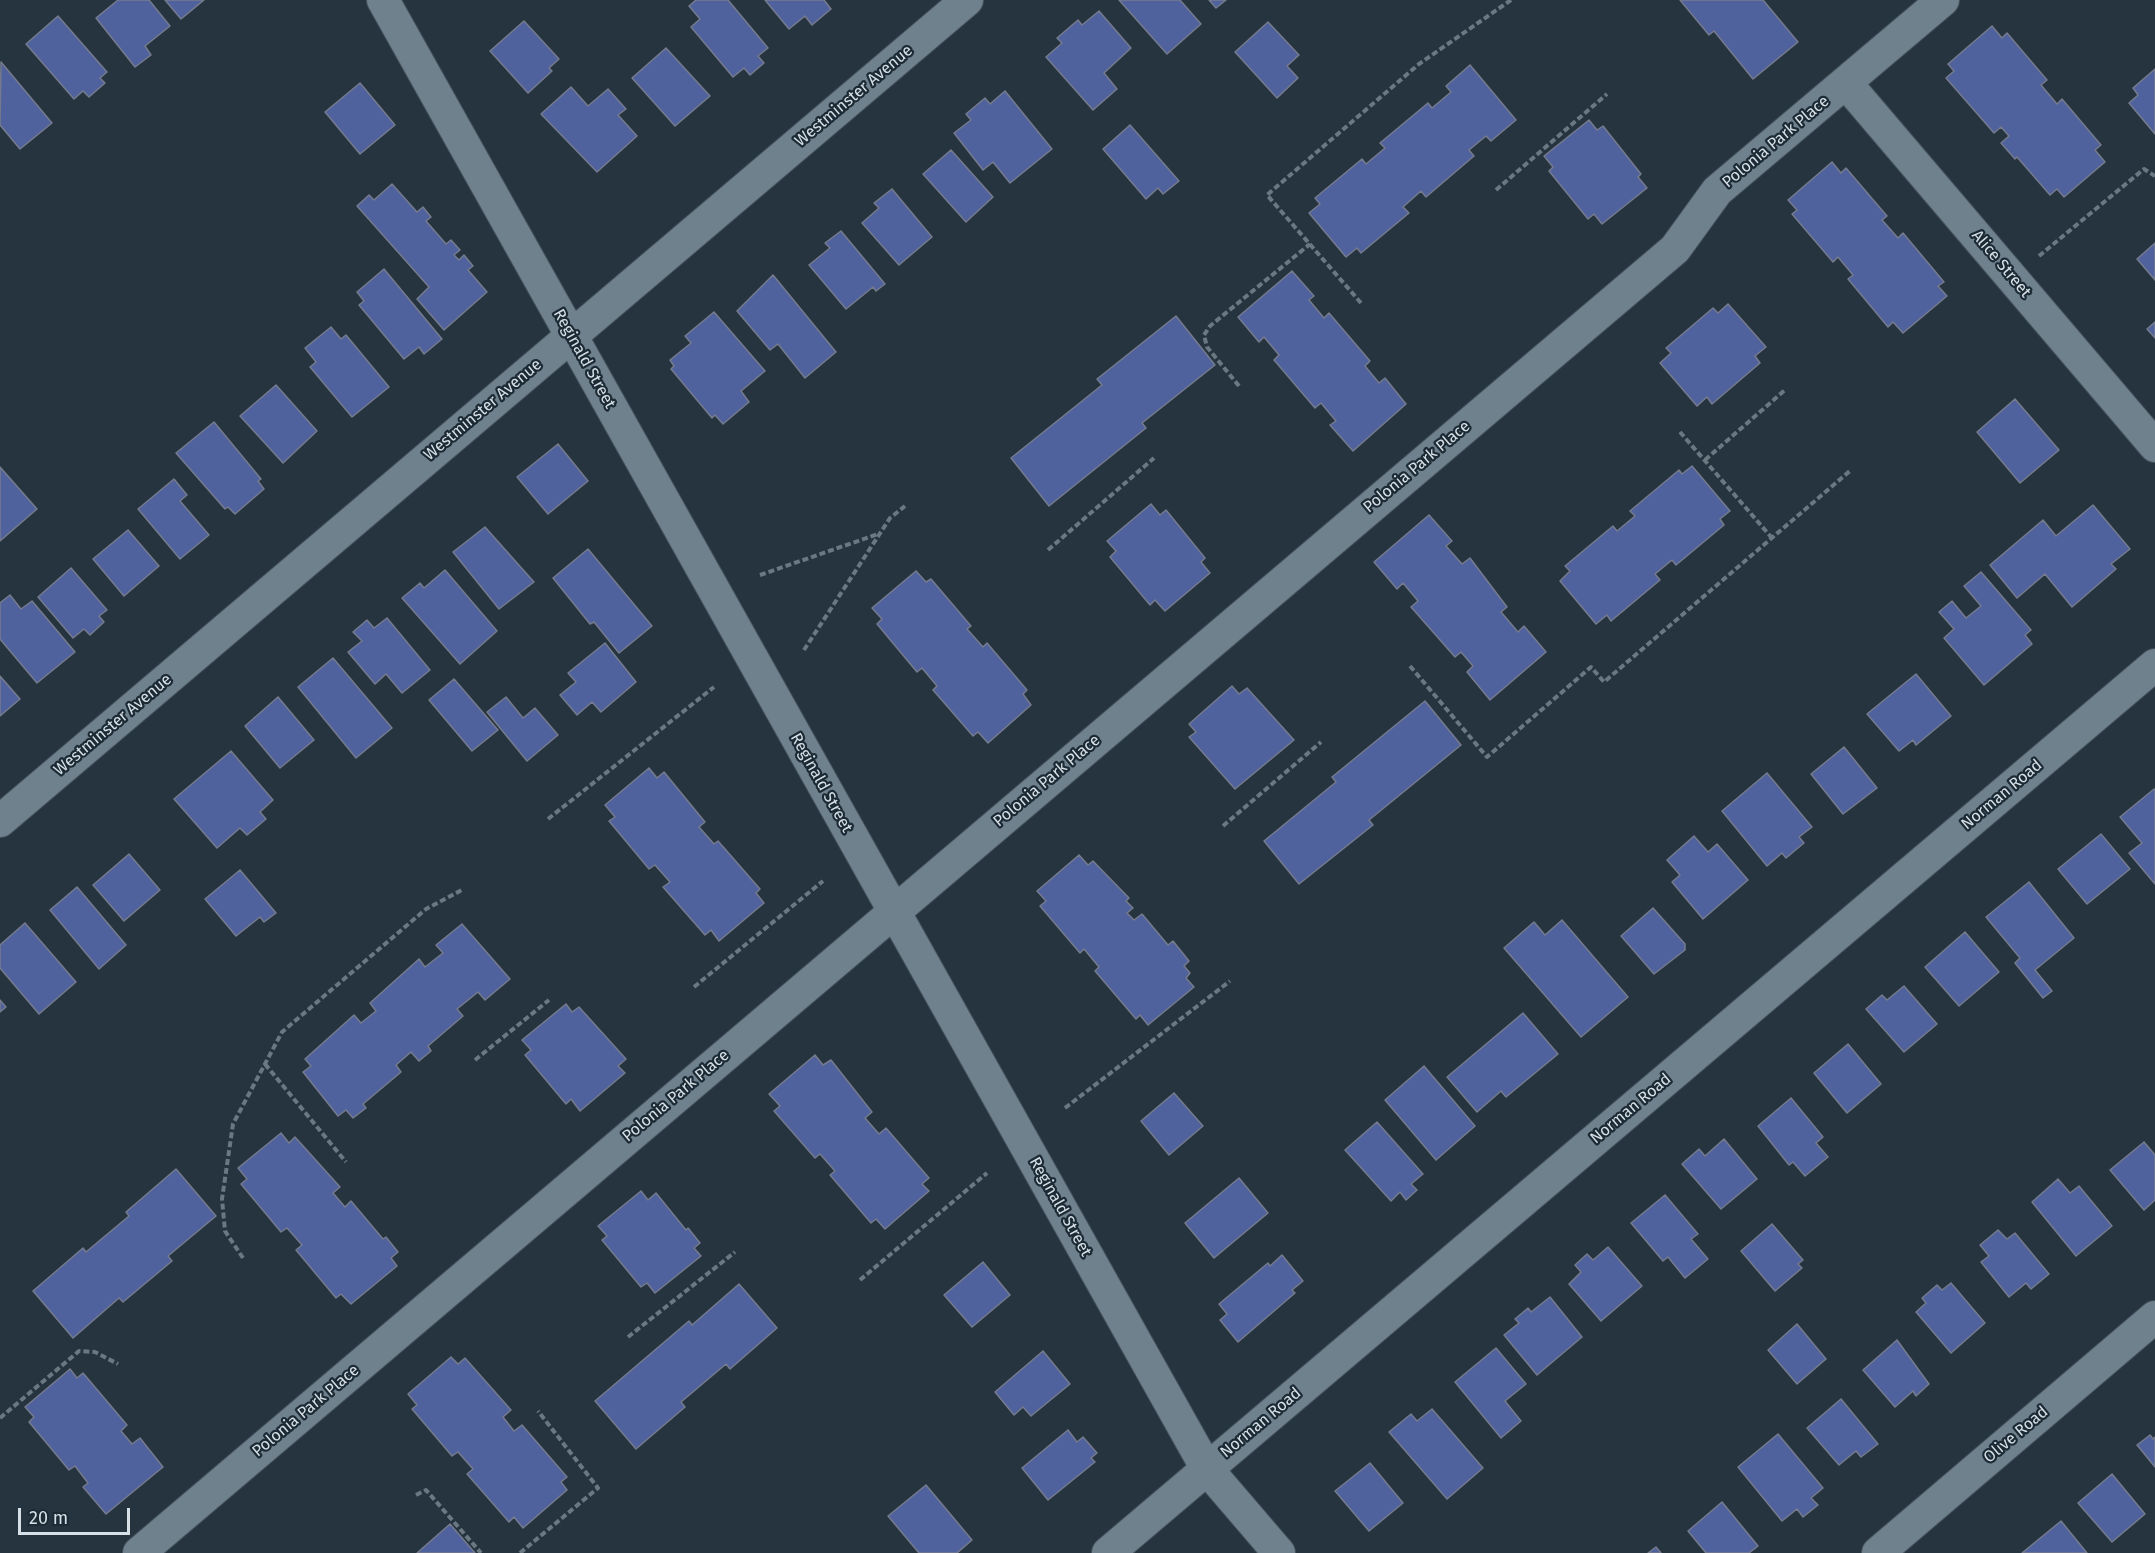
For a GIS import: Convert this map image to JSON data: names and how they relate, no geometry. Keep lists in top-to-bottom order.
{
  "streets": {
    "street": [
      "Westminster Avenue",
      "Polonia Park Place",
      "Alice Street",
      "Reginald Street",
      "Norman Road",
      "Olive Road"
    ]
  },
  "crossings": [
    ["Westminster Avenue", "Reginald Street"],
    ["Polonia Park Place", "Alice Street"],
    ["Polonia Park Place", "Reginald Street"],
    ["Reginald Street", "Norman Road"]
  ],
  "scale_bar": "20 m"
}
